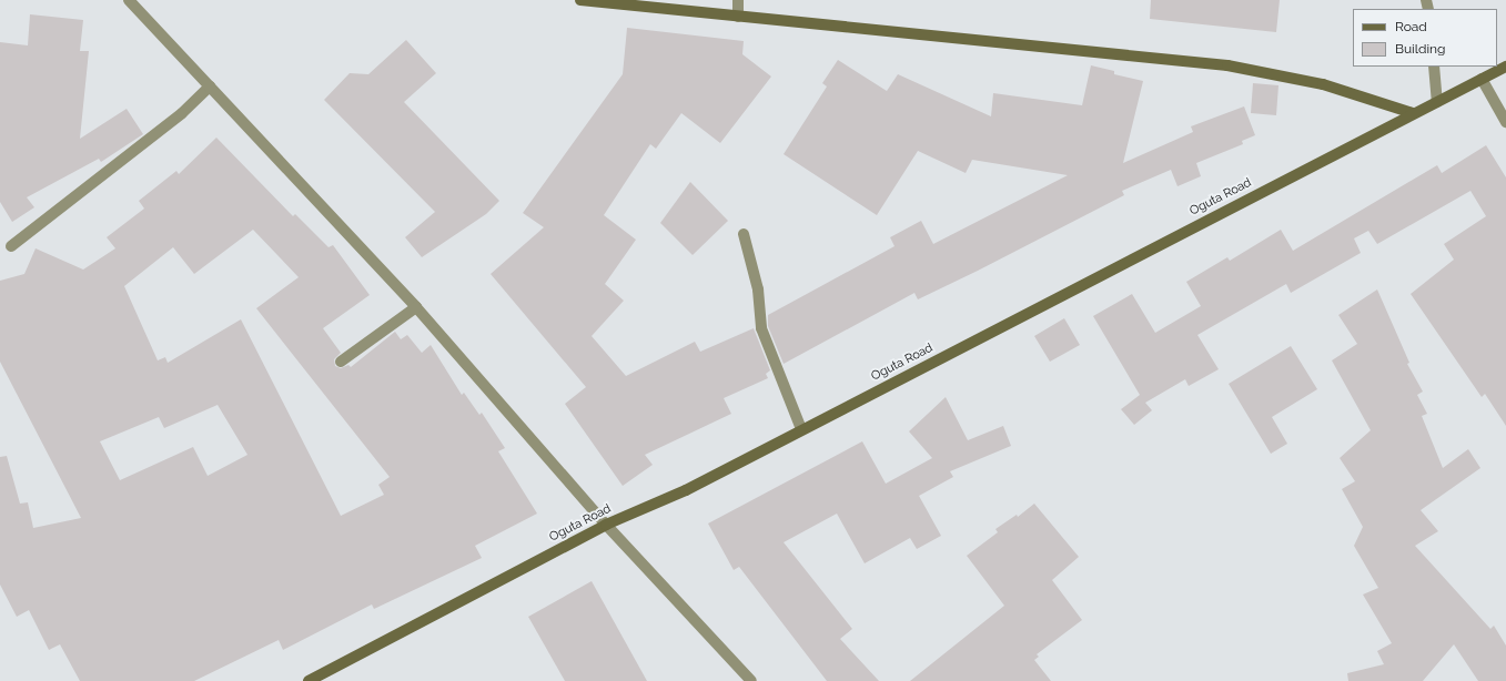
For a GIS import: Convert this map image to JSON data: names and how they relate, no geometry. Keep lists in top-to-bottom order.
{
  "streets": {
    "main road": ["Oguta Road"]
  },
  "legend": ["Road", "Building"]
}
